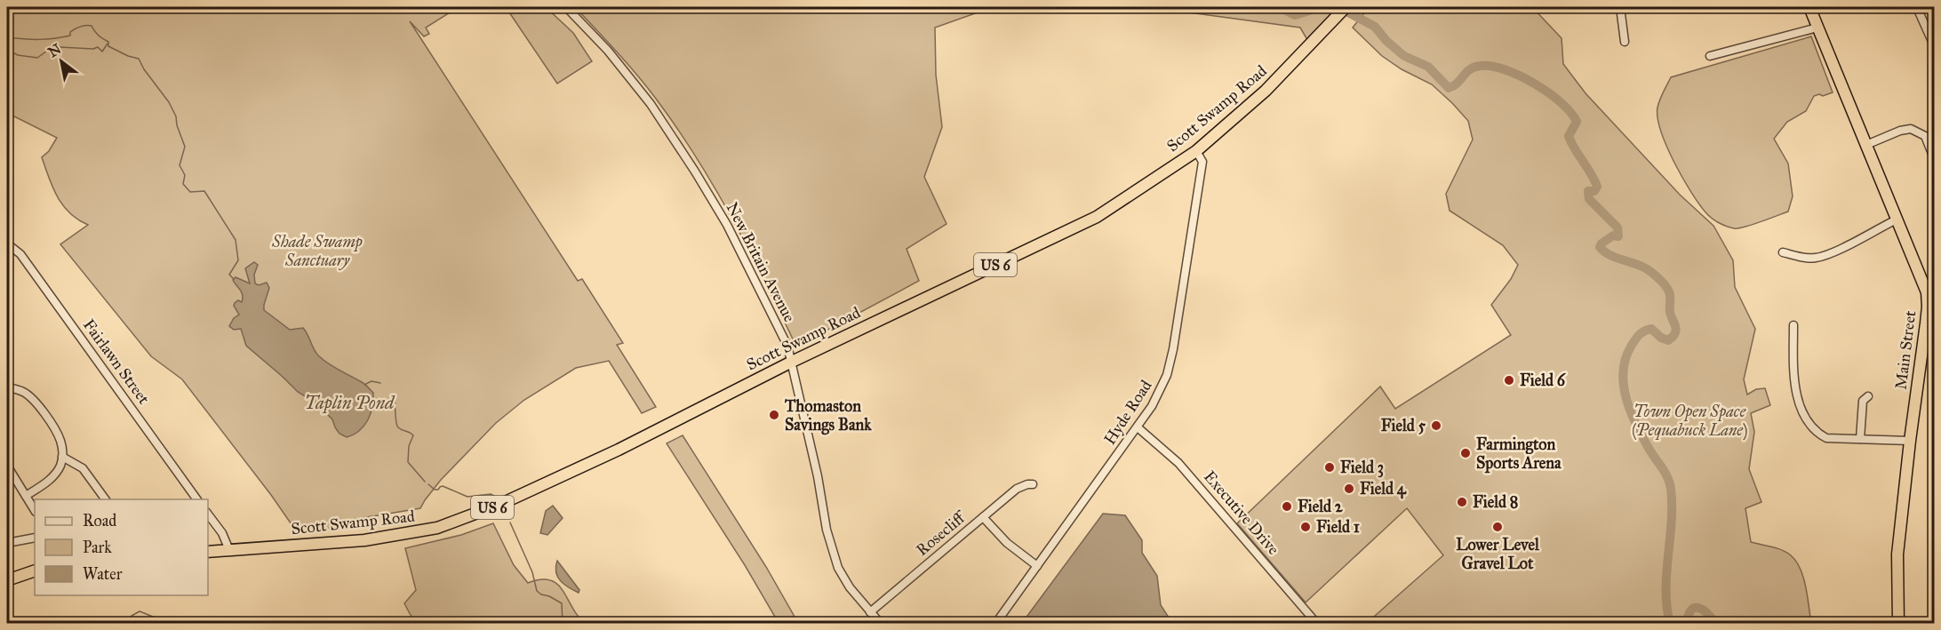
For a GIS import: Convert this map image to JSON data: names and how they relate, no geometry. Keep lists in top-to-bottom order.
{
  "streets": {
    "highway": ["Scott Swamp Road", "US 6", "Main Street"],
    "street": [
      "New Britain Avenue",
      "Fairlawn Street",
      "Hyde Road",
      "Executive Drive",
      "Rosecliff"
    ]
  },
  "crossings": [
    ["Scott Swamp Road", "New Britain Avenue"],
    ["Scott Swamp Road", "Hyde Road"],
    ["New Britain Avenue", "Rosecliff"],
    ["Hyde Road", "Executive Drive"]
  ],
  "water": ["Taplin Pond"],
  "parks": ["Shade Swamp Sanctuary", "Town Open Space (Pequabuck Lane)"],
  "places": [
    "Field 6",
    "Thomaston Savings Bank",
    "Field 5",
    "Farmington Sports Arena",
    "Field 3",
    "Field 4",
    "Field 8",
    "Field 2",
    "Field 1",
    "Lower Level Gravel Lot"
  ],
  "legend": ["Road", "Park", "Water"],
  "north": "top left"
}
